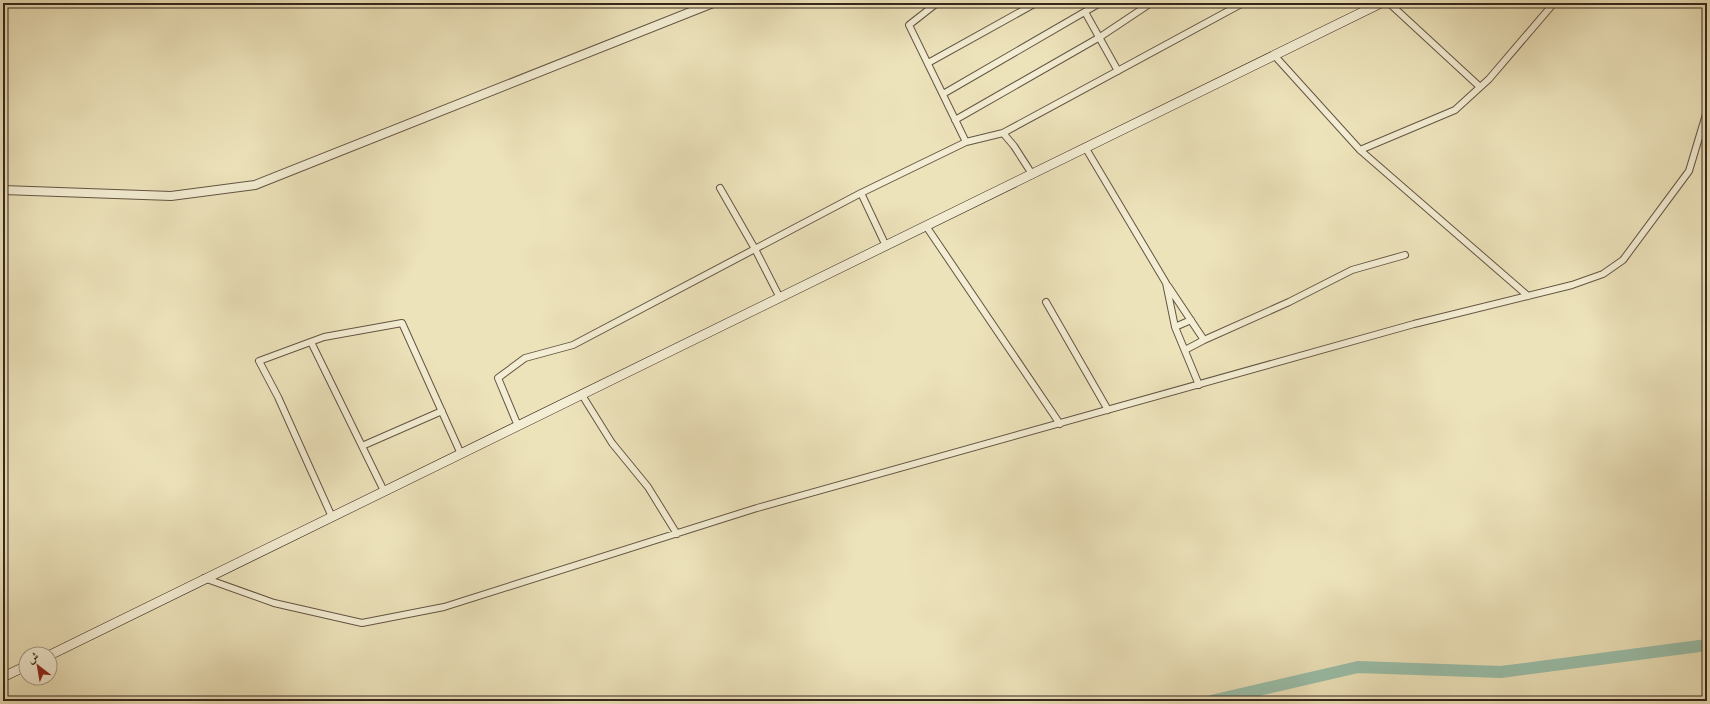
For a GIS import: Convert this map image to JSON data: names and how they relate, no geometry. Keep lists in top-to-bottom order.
{
  "north": "top left"
}
